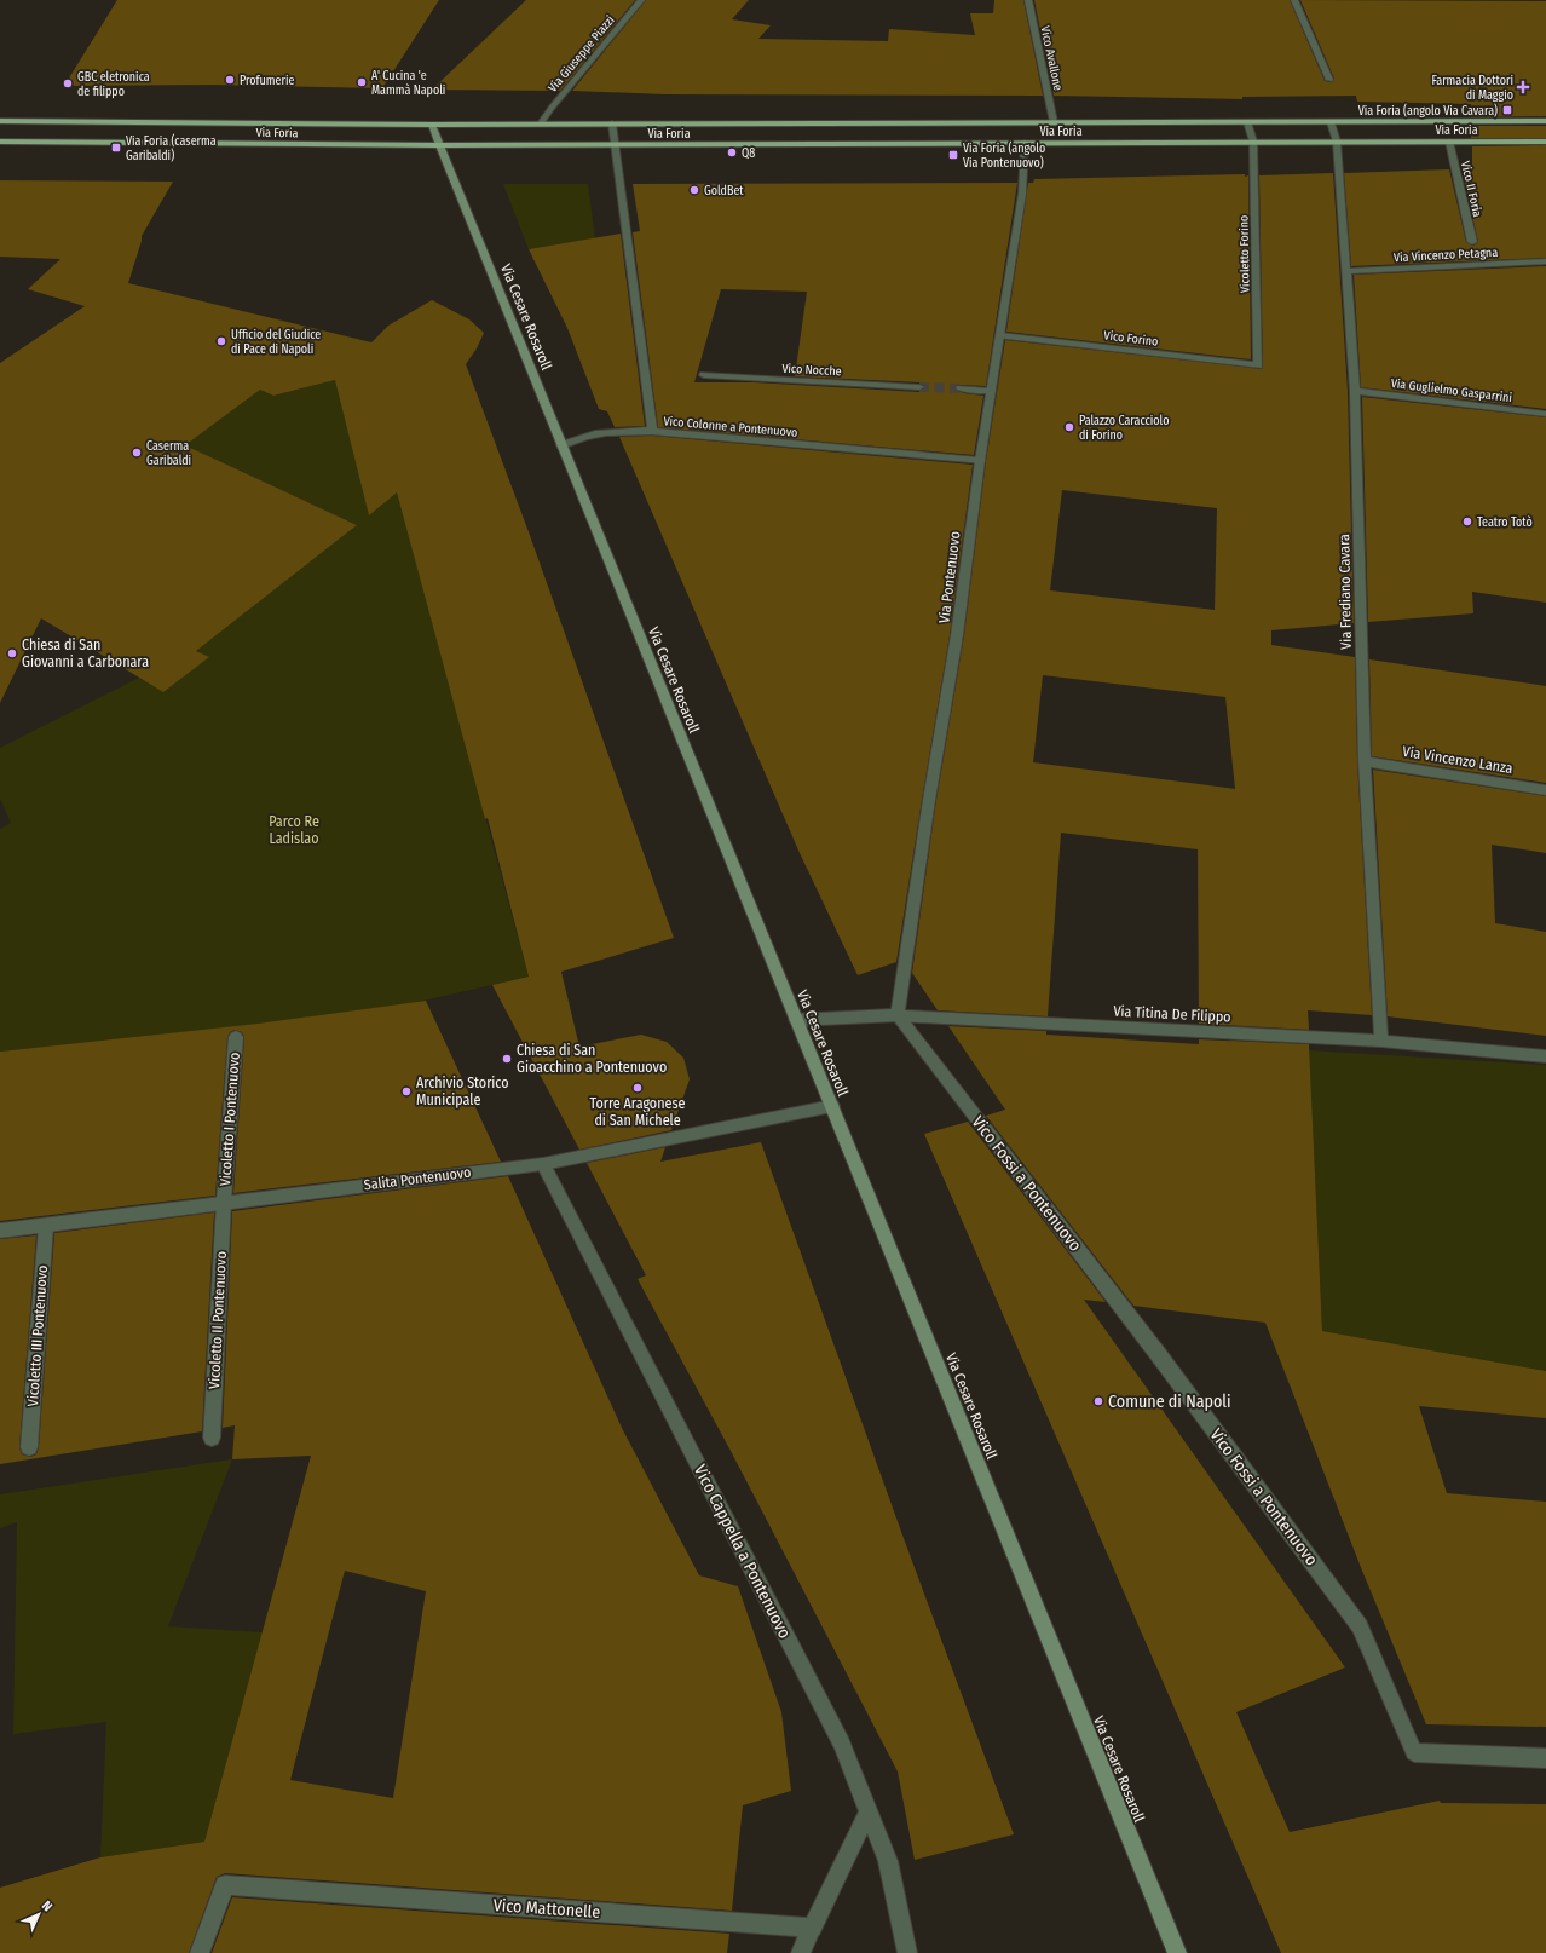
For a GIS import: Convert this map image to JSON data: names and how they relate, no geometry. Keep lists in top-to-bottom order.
{
  "streets": {
    "main road": ["Via Foria", "Via Cesare Rosaroll"],
    "street": [
      "Via Giuseppe Piazzi",
      "Vico Avallone",
      "Vico II Foria",
      "Vicoletto Forino",
      "Via Vincenzo Petagna",
      "Vico Forino",
      "Vico Nocche",
      "Via Guglielmo Gasparrini",
      "Vico Colonne a Pontenuovo",
      "Via Pontenuovo",
      "Via Frediano Cavara",
      "Via Vincenzo Lanza",
      "Via Titina De Filippo",
      "Vicoletto I Pontenuovo",
      "Salita Pontenuovo",
      "Vico Fossi a Pontenuovo",
      "Vicoletto II Pontenuovo",
      "Vicoletto III Pontenuovo",
      "Vico Cappella a Pontenuovo",
      "Vico Mattonelle"
    ]
  },
  "crossings": [
    ["Via Giuseppe Piazzi", "Via Foria"],
    ["Vico Avallone", "Via Foria"],
    ["Via Foria", "Vico II Foria"],
    ["Via Foria", "Vicoletto Forino"],
    ["Via Foria", "Via Cesare Rosaroll"],
    ["Via Foria", "Vico Colonne a Pontenuovo"],
    ["Via Foria", "Via Pontenuovo"],
    ["Via Foria", "Via Frediano Cavara"],
    ["Vicoletto Forino", "Vico Forino"],
    ["Via Vincenzo Petagna", "Via Frediano Cavara"],
    ["Via Cesare Rosaroll", "Via Titina De Filippo"],
    ["Via Cesare Rosaroll", "Salita Pontenuovo"],
    ["Vico Forino", "Via Pontenuovo"],
    ["Via Guglielmo Gasparrini", "Via Frediano Cavara"],
    ["Vico Colonne a Pontenuovo", "Via Pontenuovo"],
    ["Via Pontenuovo", "Via Titina De Filippo"],
    ["Via Pontenuovo", "Vico Fossi a Pontenuovo"],
    ["Via Frediano Cavara", "Via Vincenzo Lanza"],
    ["Via Frediano Cavara", "Via Titina De Filippo"],
    ["Via Titina De Filippo", "Vico Fossi a Pontenuovo"],
    ["Vicoletto I Pontenuovo", "Salita Pontenuovo"],
    ["Vicoletto I Pontenuovo", "Vicoletto II Pontenuovo"],
    ["Salita Pontenuovo", "Vicoletto II Pontenuovo"],
    ["Salita Pontenuovo", "Vicoletto III Pontenuovo"],
    ["Salita Pontenuovo", "Vico Cappella a Pontenuovo"]
  ],
  "parks": ["Parco Re Ladislao"],
  "places": {
    "other": [
      "Profumerie",
      "A' Cucina 'e Mammà Napoli",
      "GBC eletronica de filippo",
      "Q8",
      "GoldBet",
      "Ufficio del Giudice di Pace di Napoli",
      "Palazzo Caracciolo di Forino",
      "Caserma Garibaldi",
      "Teatro Totò",
      "Chiesa di San Giovanni a Carbonara",
      "Chiesa di San Gioacchino a Pontenuovo",
      "Torre Aragonese di San Michele",
      "Archivio Storico Municipale",
      "Comune di Napoli"
    ],
    "health": ["Farmacia Dottori di Maggio"],
    "transit": ["Via Foria (angolo Via Cavara)", "Via Foria (caserma Garibaldi)", "Via Foria (angolo Via Pontenuovo)"]
  },
  "north": "top right"
}
